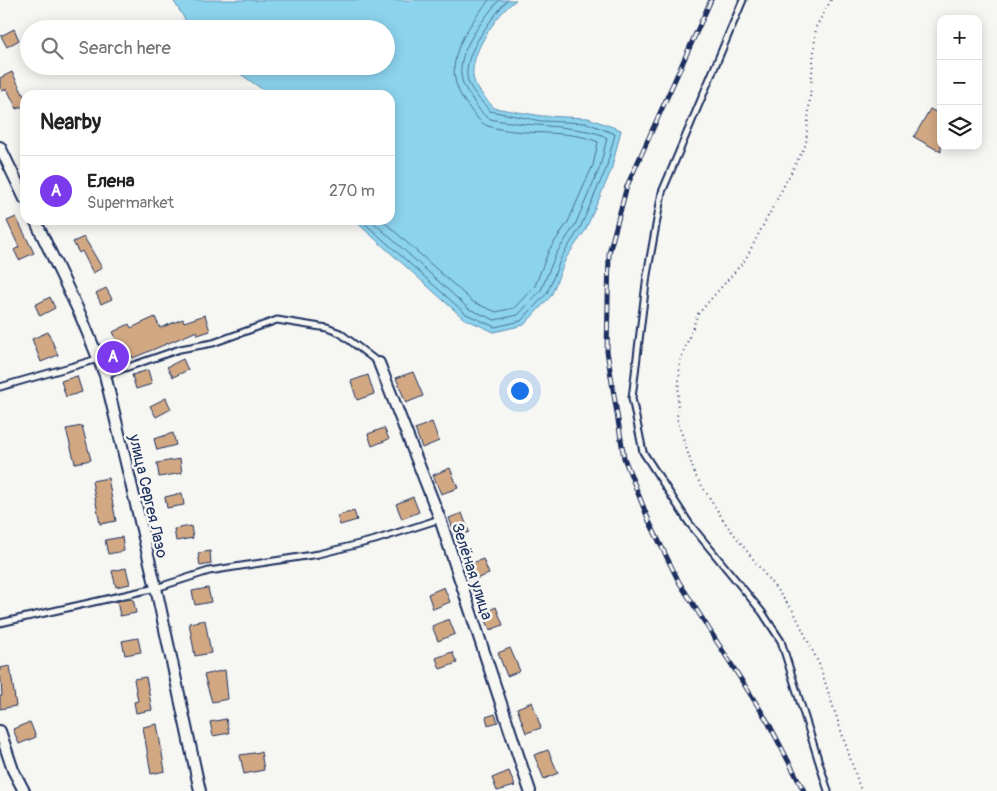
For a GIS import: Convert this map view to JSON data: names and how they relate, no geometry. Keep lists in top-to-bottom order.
{
  "streets": {
    "street": ["улица Сергея Лазо", "Зелёная улица"]
  },
  "page": {
    "map_buttons": ["+", "−"],
    "search": "Search here",
    "heading": "Nearby",
    "list": [
      {
        "mark": "A",
        "name": "Елена",
        "note": "Supermarket",
        "value": "270 m"
      }
    ],
    "pins": "A"
  }
}
